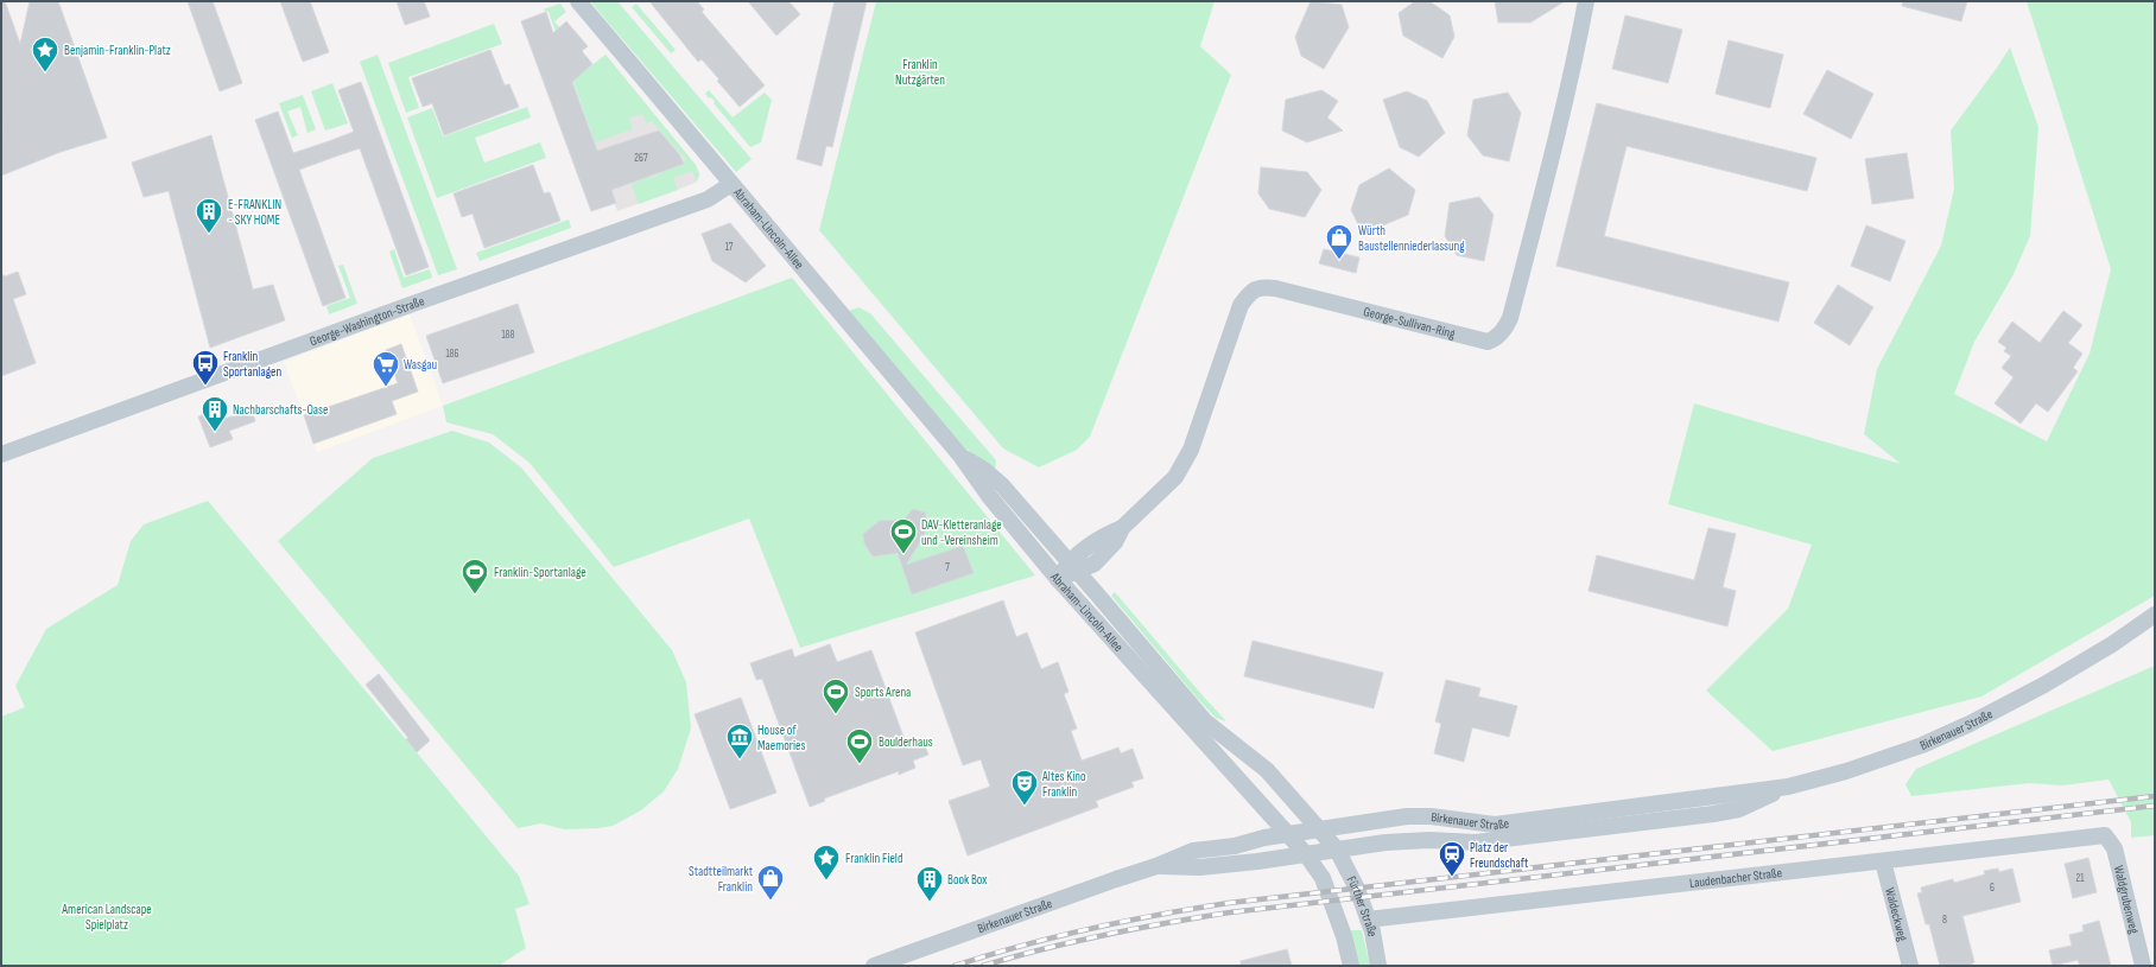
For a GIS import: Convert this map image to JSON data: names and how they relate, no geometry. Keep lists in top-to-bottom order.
{
  "streets": {
    "street": [
      "Abraham-Lincoln-Allee",
      "George-Washington-Straße",
      "George-Sullivan-Ring",
      "Birkenauer Straße",
      "Laudenbacher Straße",
      "Waldgrubenweg",
      "Fürther Straße",
      "Waldeckweg"
    ]
  },
  "crossings": [
    ["Abraham-Lincoln-Allee", "George-Washington-Straße"],
    ["Abraham-Lincoln-Allee", "George-Sullivan-Ring"],
    ["Abraham-Lincoln-Allee", "Birkenauer Straße"],
    ["Abraham-Lincoln-Allee", "Fürther Straße"],
    ["Birkenauer Straße", "Fürther Straße"],
    ["Laudenbacher Straße", "Waldgrubenweg"],
    ["Laudenbacher Straße", "Fürther Straße"],
    ["Laudenbacher Straße", "Waldeckweg"]
  ],
  "parks": ["Franklin Nutzgärten", "American Landscape Spielplatz"],
  "places": {
    "place": ["Benjamin-Franklin-Platz", "Franklin Field"],
    "building": ["E-FRANKLIN - SKY HOME", "Nachbarschafts-Oase", "Book Box"],
    "shop": ["Würth Baustellenniederlassung", "Stadtteilmarkt Franklin"],
    "bus stop": ["Franklin Sportanlagen"],
    "supermarket": ["Wasgau"],
    "sports": [
      "DAV-Kletteranlage und -Vereinsheim",
      "Franklin-Sportanlage",
      "Sports Arena",
      "Boulderhaus"
    ],
    "museum": ["House of Maemories"],
    "theatre": ["Altes Kino Franklin"],
    "station": ["Platz der Freundschaft"]
  },
  "house_numbers": [
    "267",
    "17",
    "188",
    "186",
    "7",
    "21",
    "6",
    "8"
  ]
}
